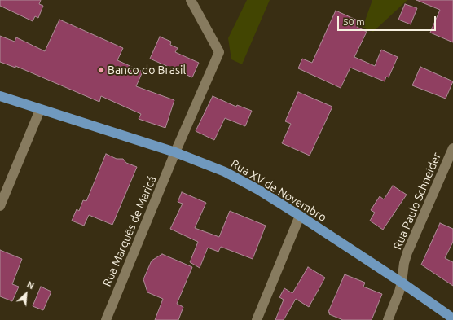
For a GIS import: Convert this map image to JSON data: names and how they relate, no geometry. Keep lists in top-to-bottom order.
{
  "streets": {
    "main road": ["Rua XV de Novembro"],
    "street": ["Rua Paulo Schneider", "Rua Marquês de Maricá"]
  },
  "crossings": [
    ["Rua XV de Novembro", "Rua Paulo Schneider"],
    ["Rua XV de Novembro", "Rua Marquês de Maricá"]
  ],
  "places": ["Banco do Brasil"],
  "scale_bar": "50 m",
  "north": "top right"
}
